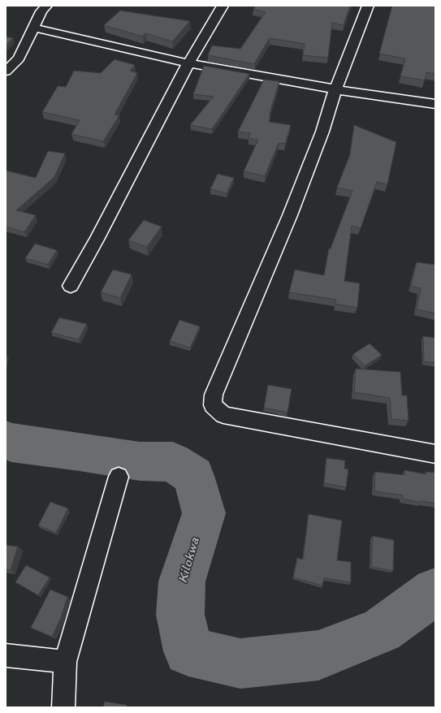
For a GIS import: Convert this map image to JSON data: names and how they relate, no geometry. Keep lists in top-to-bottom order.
{
  "water": ["Kilokwa"]
}
